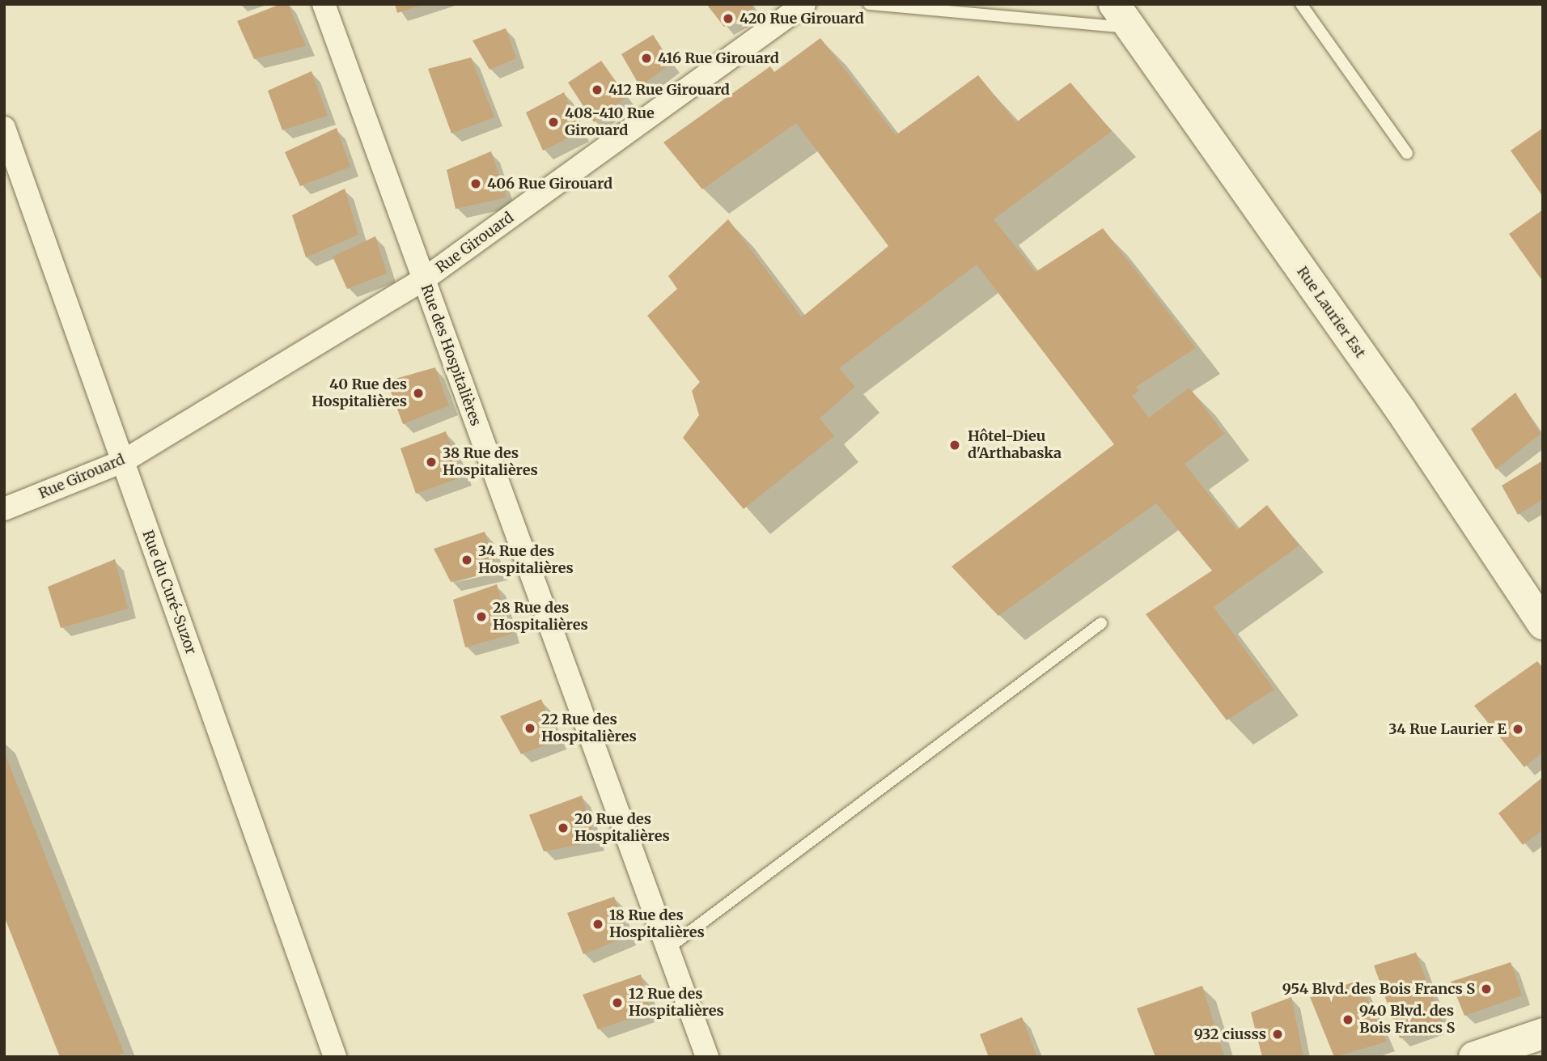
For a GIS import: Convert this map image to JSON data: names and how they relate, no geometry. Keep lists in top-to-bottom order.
{
  "streets": {
    "street": [
      "Rue Girouard",
      "Rue Laurier Est",
      "Rue des Hospitalières",
      "Rue du Curé-Suzor"
    ]
  },
  "crossings": [
    ["Rue Girouard", "Rue des Hospitalières"],
    ["Rue Girouard", "Rue du Curé-Suzor"]
  ],
  "places": [
    "420 Rue Girouard",
    "416 Rue Girouard",
    "412 Rue Girouard",
    "408-410 Rue Girouard",
    "406 Rue Girouard",
    "40 Rue des Hospitalières",
    "Hôtel-Dieu d'Arthabaska",
    "38 Rue des Hospitalières",
    "34 Rue des Hospitalières",
    "28 Rue des Hospitalières",
    "22 Rue des Hospitalières",
    "34 Rue Laurier E",
    "20 Rue des Hospitalières",
    "18 Rue des Hospitalières",
    "954 Blvd. des Bois Francs S",
    "12 Rue des Hospitalières",
    "940 Blvd. des Bois Francs S",
    "932 ciusss"
  ]
}
